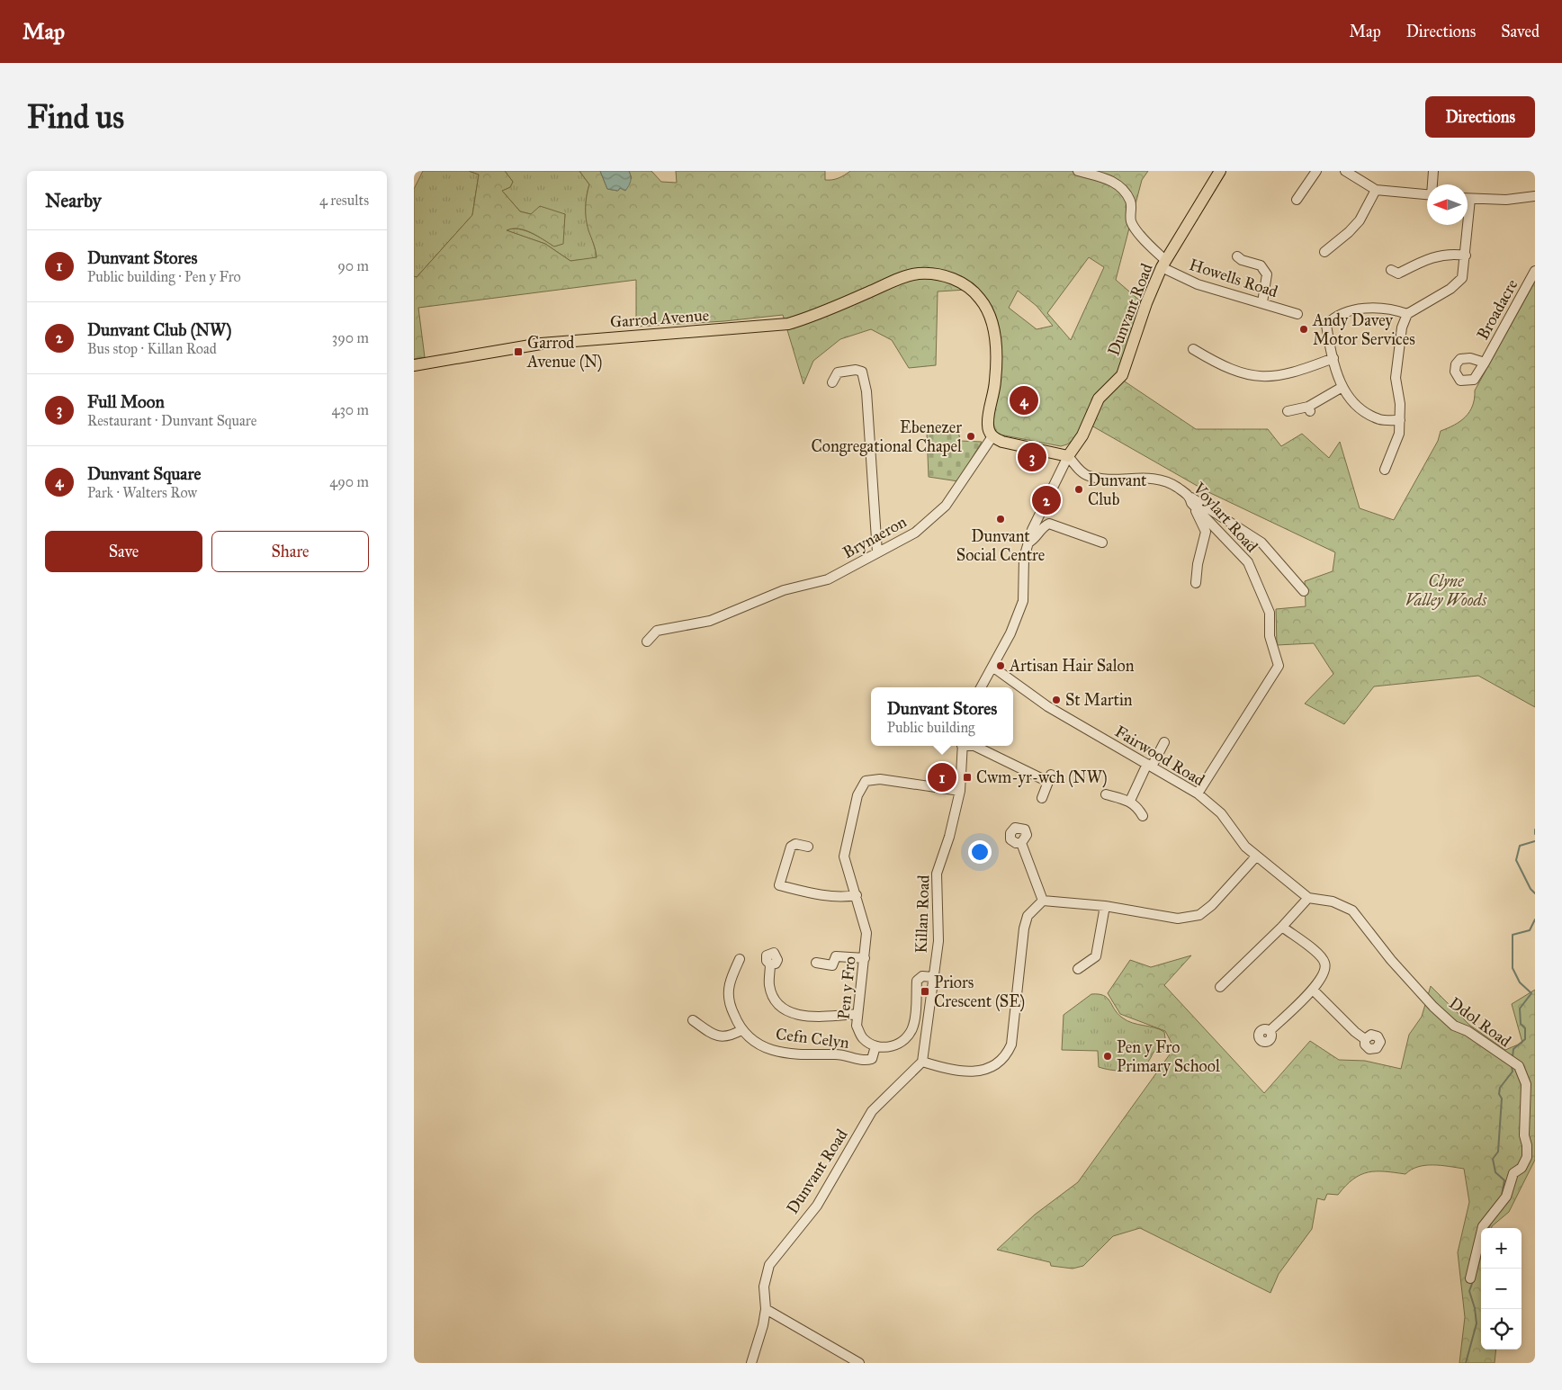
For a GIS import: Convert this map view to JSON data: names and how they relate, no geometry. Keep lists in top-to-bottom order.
{
  "streets": {
    "main road": ["Dunvant Road", "Garrod Avenue"],
    "street": [
      "Howells Road",
      "Broadacre",
      "Voylart Road",
      "Brynaeron",
      "Fairwood Road",
      "Killan Road",
      "Pen y Fro",
      "Ddol Road",
      "Cefn Celyn"
    ]
  },
  "crossings": [
    ["Howells Road", "Dunvant Road"],
    ["Dunvant Road", "Voylart Road"],
    ["Dunvant Road", "Killan Road"],
    ["Garrod Avenue", "Brynaeron"],
    ["Voylart Road", "Fairwood Road"],
    ["Fairwood Road", "Ddol Road"],
    ["Killan Road", "Pen y Fro"],
    ["Pen y Fro", "Cefn Celyn"]
  ],
  "parks": ["Clyne Valley Woods"],
  "places": {
    "other": [
      "Andy Davey Motor Services",
      "Ebenezer Congregational Chapel",
      "Dunvant Club",
      "Dunvant Social Centre",
      "Artisan Hair Salon",
      "St Martin",
      "Pen y Fro Primary School"
    ],
    "transit": ["Garrod Avenue (N)", "Cwm-yr-wch (NW)", "Priors Crescent (SE)"]
  },
  "north": "left",
  "page": {
    "header": "Map",
    "nav": ["Map", "Directions", "Saved"],
    "buttons": [
      "Directions",
      ["Save", "Share"]
    ],
    "title": "Find us",
    "heading": ["Nearby", "4 results"],
    "list": [
      {
        "mark": "1",
        "name": "Dunvant Stores",
        "note": "Public building · Pen y Fro",
        "value": "90 m"
      },
      {
        "mark": "2",
        "name": "Dunvant Club (NW)",
        "note": "Bus stop · Killan Road",
        "value": "390 m"
      },
      {
        "mark": "3",
        "name": "Full Moon",
        "note": "Restaurant · Dunvant Square",
        "value": "430 m"
      },
      {
        "mark": "4",
        "name": "Dunvant Square",
        "note": "Park · Walters Row",
        "value": "490 m"
      }
    ],
    "pins": [
      "4",
      "3",
      "2",
      "1"
    ],
    "popup": ["Dunvant Stores", "Public building"],
    "map_buttons": ["+", "−"]
  }
}
